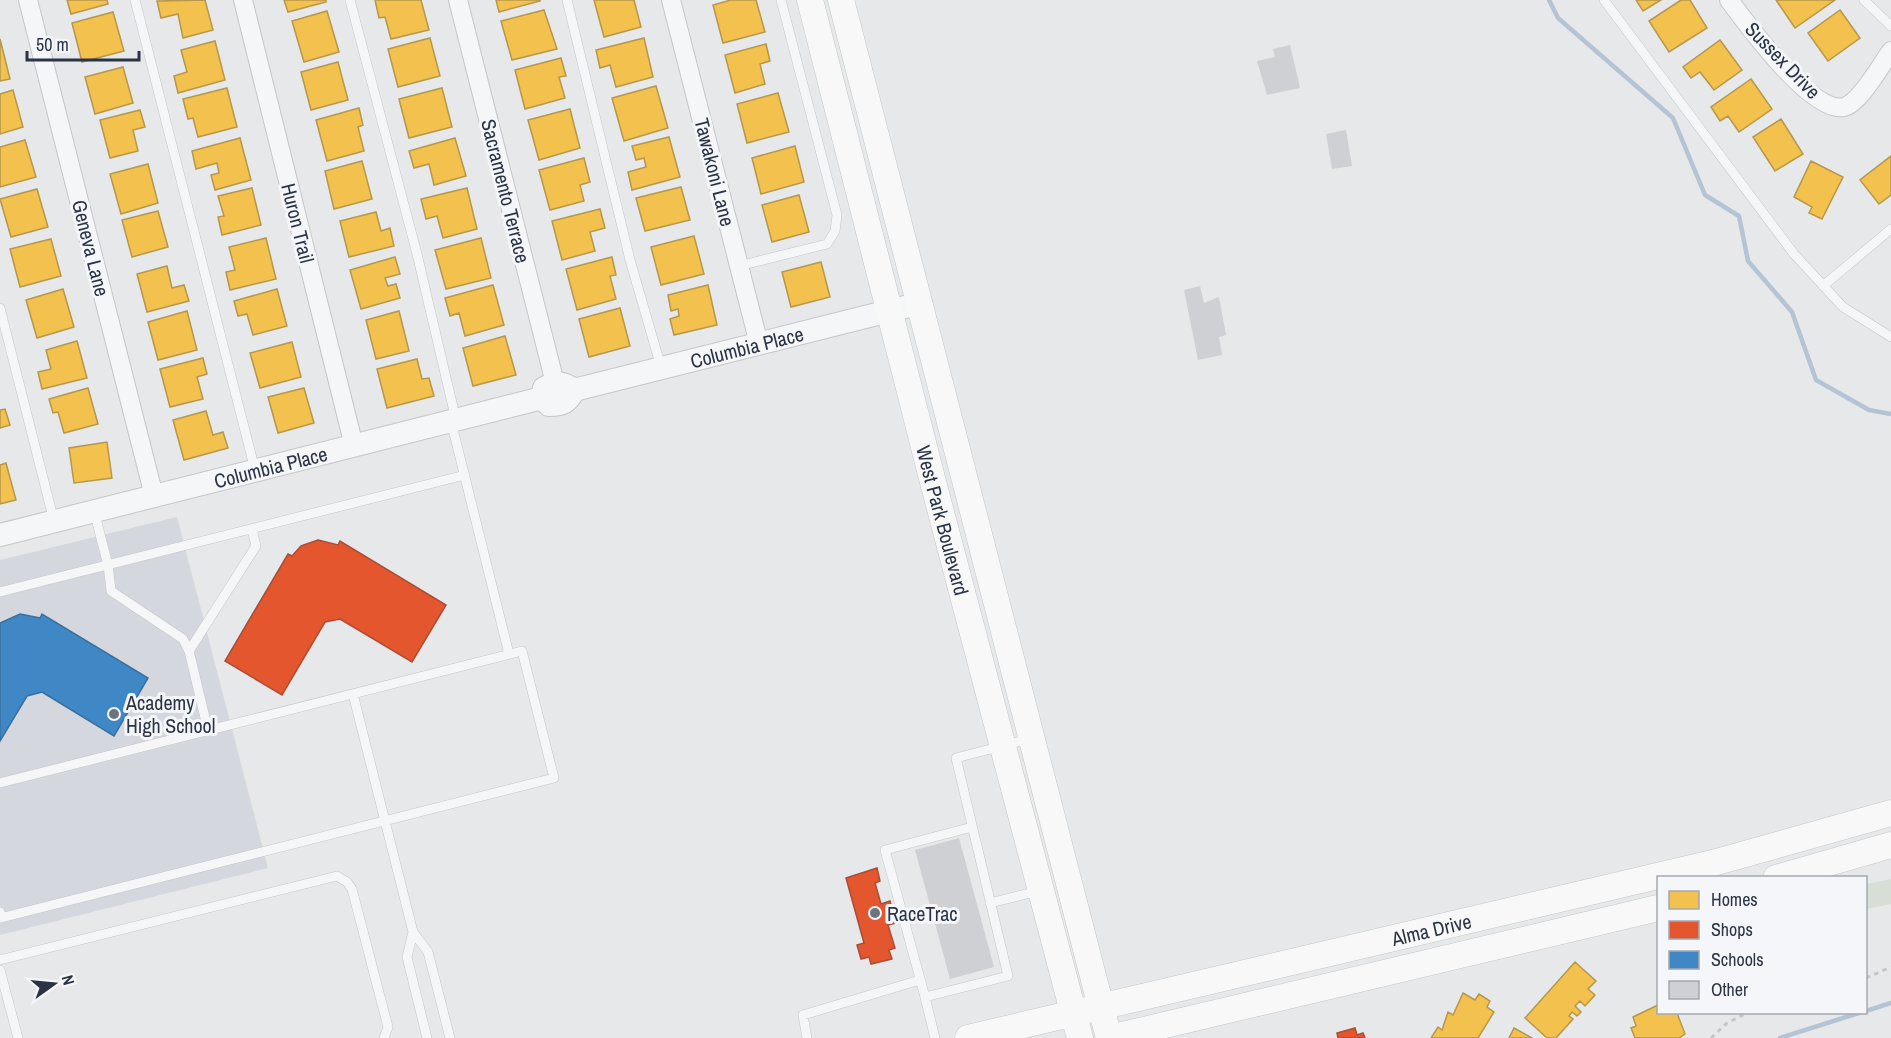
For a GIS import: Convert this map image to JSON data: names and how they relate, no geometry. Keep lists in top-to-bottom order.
{
  "streets": {
    "main road": ["West Park Boulevard", "Alma Drive"],
    "street": [
      "Sussex Drive",
      "Tawakoni Lane",
      "Sacramento Terrace",
      "Huron Trail",
      "Geneva Lane",
      "Columbia Place"
    ]
  },
  "crossings": [
    ["Tawakoni Lane", "Columbia Place"],
    ["Sacramento Terrace", "Columbia Place"],
    ["Huron Trail", "Columbia Place"],
    ["Geneva Lane", "Columbia Place"],
    ["Columbia Place", "West Park Boulevard"],
    ["West Park Boulevard", "Alma Drive"]
  ],
  "places": ["Academy High School", "RaceTrac"],
  "legend": [
    "Homes",
    "Shops",
    "Schools",
    "Other"
  ],
  "scale_bar": "50 m",
  "north": "right"
}
